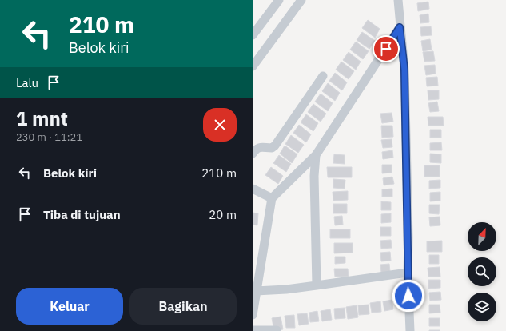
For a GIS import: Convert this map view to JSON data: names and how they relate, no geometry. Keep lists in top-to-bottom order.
{
  "north": "top right",
  "page": {
    "turn": ["210 m", "Belok kiri"],
    "then": "Lalu",
    "heading": ["1 mnt", "230 m · 11:21"],
    "list": [
      {
        "name": "Belok kiri",
        "value": "210 m"
      },
      {
        "name": "Tiba di tujuan",
        "value": "20 m"
      }
    ],
    "buttons": ["Keluar", "Bagikan"]
  }
}
